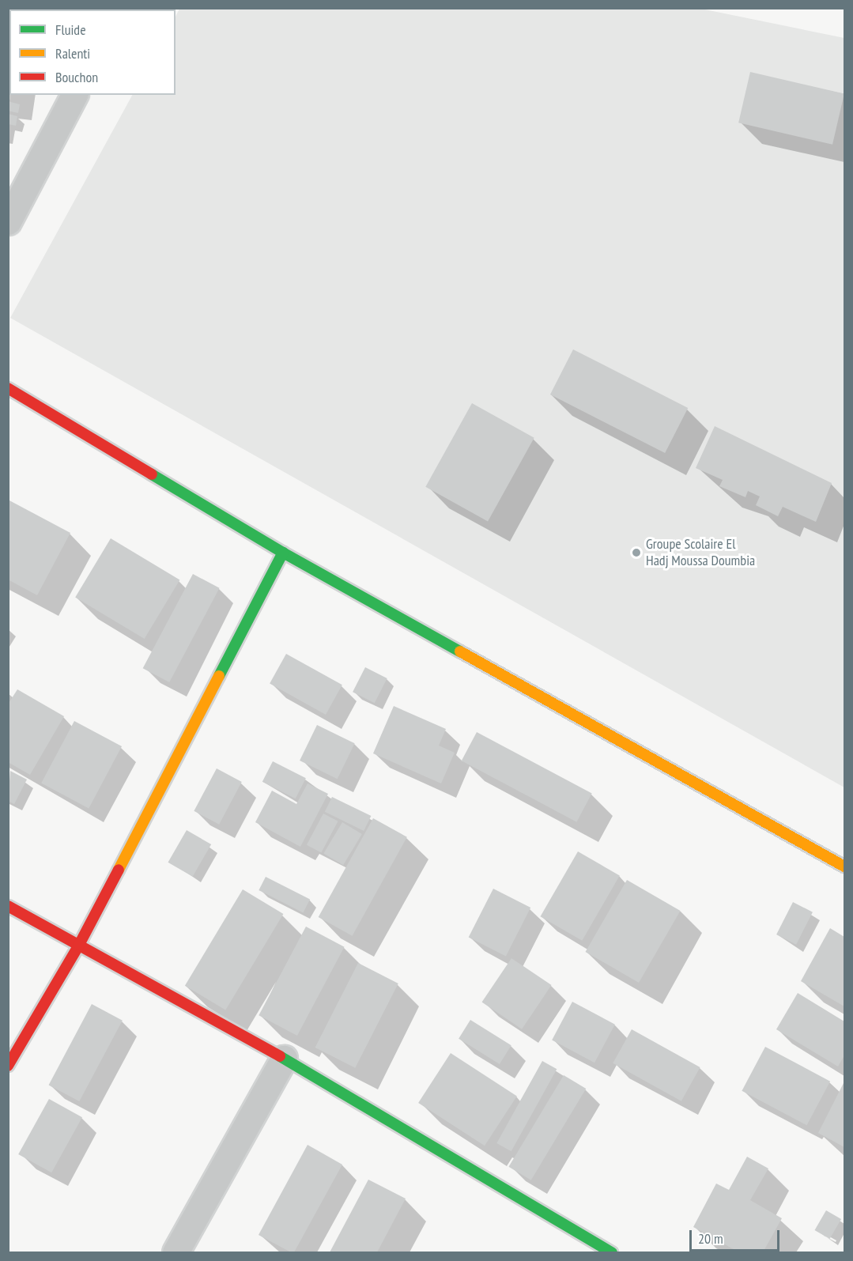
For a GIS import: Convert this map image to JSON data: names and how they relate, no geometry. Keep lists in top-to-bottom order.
{
  "places": ["Groupe Scolaire El Hadj Moussa Doumbia"],
  "legend": ["Fluide", "Ralenti", "Bouchon"],
  "scale_bar": "20 m"
}
